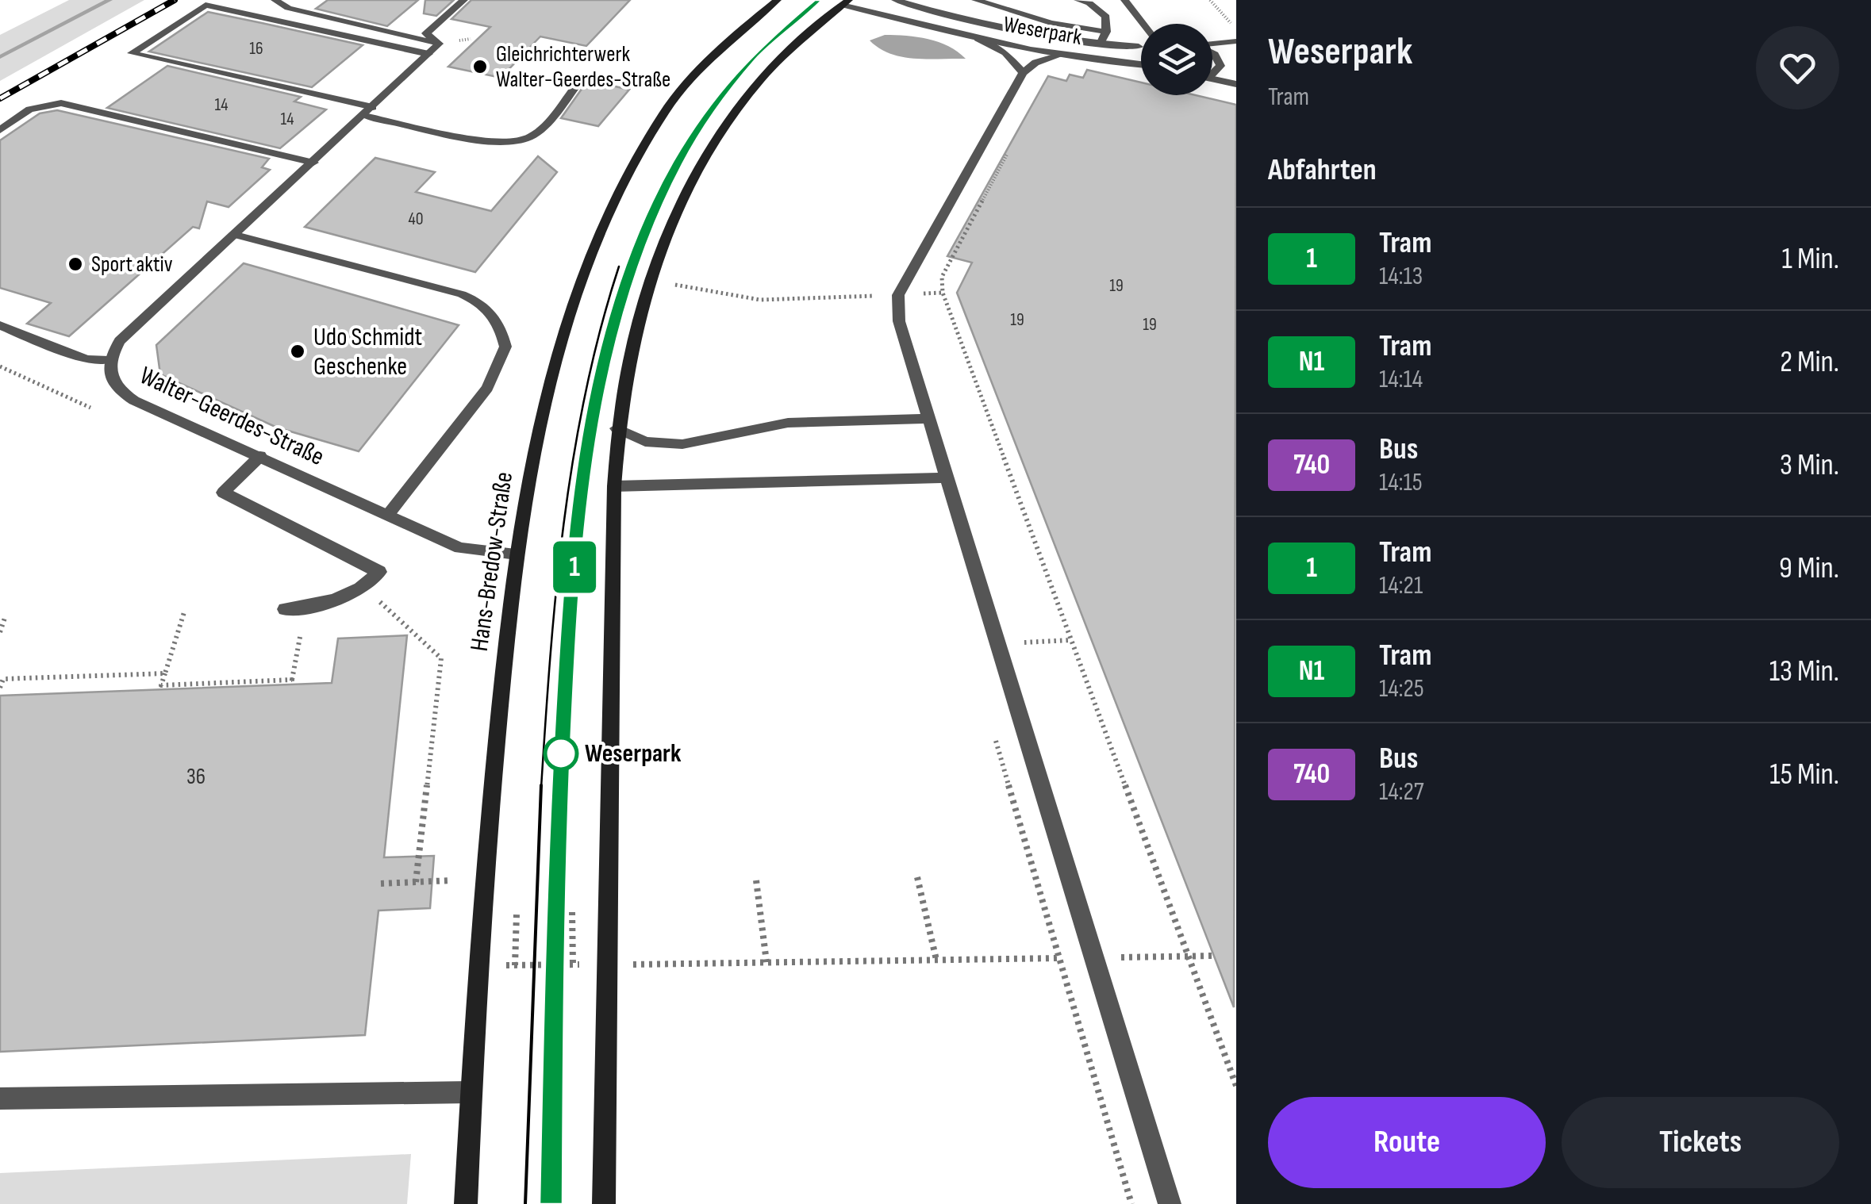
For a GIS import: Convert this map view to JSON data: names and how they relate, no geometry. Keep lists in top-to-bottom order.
{
  "streets": {
    "main road": ["Hans-Bredow-Straße"],
    "street": ["Weserpark", "Walter-Geerdes-Straße"]
  },
  "crossings": [
    ["Walter-Geerdes-Straße", "Hans-Bredow-Straße"]
  ],
  "places": [
    "Gleichrichterwerk Walter-Geerdes-Straße",
    "Sport aktiv",
    "Udo Schmidt Geschenke",
    "Weserpark"
  ],
  "lines": ["tram line 1"],
  "house_numbers": [
    "16",
    "14",
    "14",
    "40",
    "19",
    "19",
    "19",
    "36"
  ],
  "page": {
    "on_map": "1",
    "heading": [
      ["Weserpark", "Tram"],
      "Abfahrten"
    ],
    "list": [
      {
        "mark": "1",
        "name": "Tram",
        "note": "14:13",
        "value": "1 Min."
      },
      {
        "mark": "N1",
        "name": "Tram",
        "note": "14:14",
        "value": "2 Min."
      },
      {
        "mark": "740",
        "name": "Bus",
        "note": "14:15",
        "value": "3 Min."
      },
      {
        "mark": "1",
        "name": "Tram",
        "note": "14:21",
        "value": "9 Min."
      },
      {
        "mark": "N1",
        "name": "Tram",
        "note": "14:25",
        "value": "13 Min."
      },
      {
        "mark": "740",
        "name": "Bus",
        "note": "14:27",
        "value": "15 Min."
      }
    ],
    "buttons": ["Route", "Tickets"]
  }
}
